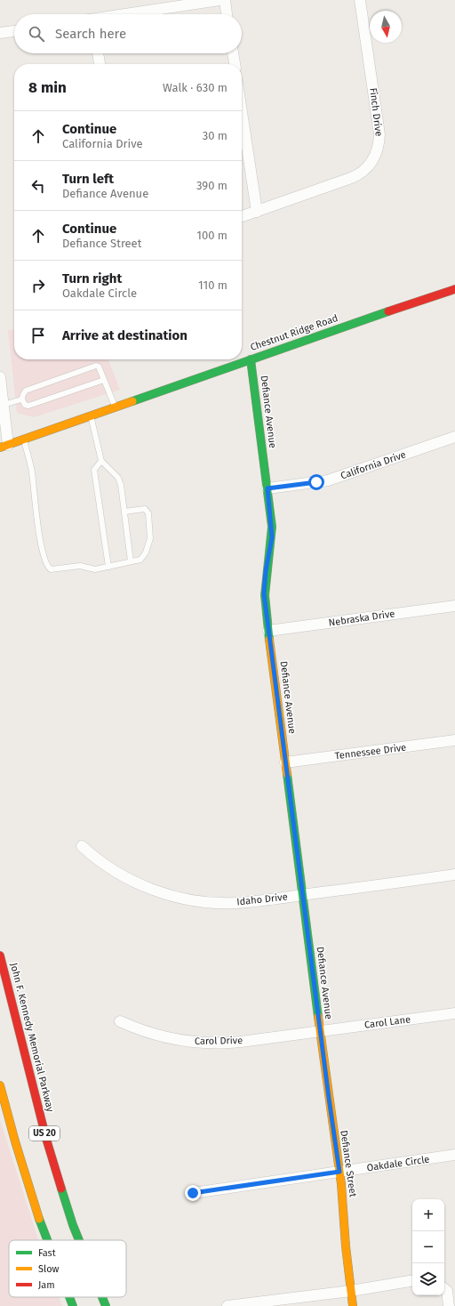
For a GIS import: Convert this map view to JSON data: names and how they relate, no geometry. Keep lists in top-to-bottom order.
{
  "streets": {
    "main road": [
      "Chestnut Ridge Road",
      "Defiance Avenue",
      "John F. Kennedy Memorial Parkway",
      "US 20",
      "Defiance Street"
    ],
    "street": [
      "Finch Drive",
      "California Drive",
      "Nebraska Drive",
      "Tennessee Drive",
      "Idaho Drive",
      "Carol Lane",
      "Carol Drive",
      "Oakdale Circle"
    ]
  },
  "crossings": [
    ["Chestnut Ridge Road", "Defiance Avenue"],
    ["Defiance Avenue", "California Drive"],
    ["Defiance Avenue", "Nebraska Drive"],
    ["Defiance Avenue", "Tennessee Drive"],
    ["Defiance Avenue", "Idaho Drive"],
    ["Defiance Avenue", "Carol Lane"],
    ["Defiance Avenue", "Carol Drive"],
    ["Defiance Avenue", "Defiance Street"],
    ["Carol Lane", "Carol Drive"],
    ["Carol Lane", "Defiance Street"],
    ["Carol Drive", "Defiance Street"],
    ["Defiance Street", "Oakdale Circle"]
  ],
  "legend": ["Fast", "Slow", "Jam"],
  "north": "bottom",
  "page": {
    "search": "Search here",
    "heading": ["8 min", "Walk · 630 m"],
    "list": [
      ["Continue", "California Drive", "30 m"],
      ["Turn left", "Defiance Avenue", "390 m"],
      ["Continue", "Defiance Street", "100 m"],
      ["Turn right", "Oakdale Circle", "110 m"],
      "Arrive at destination"
    ],
    "map_buttons": ["+", "−"]
  }
}
